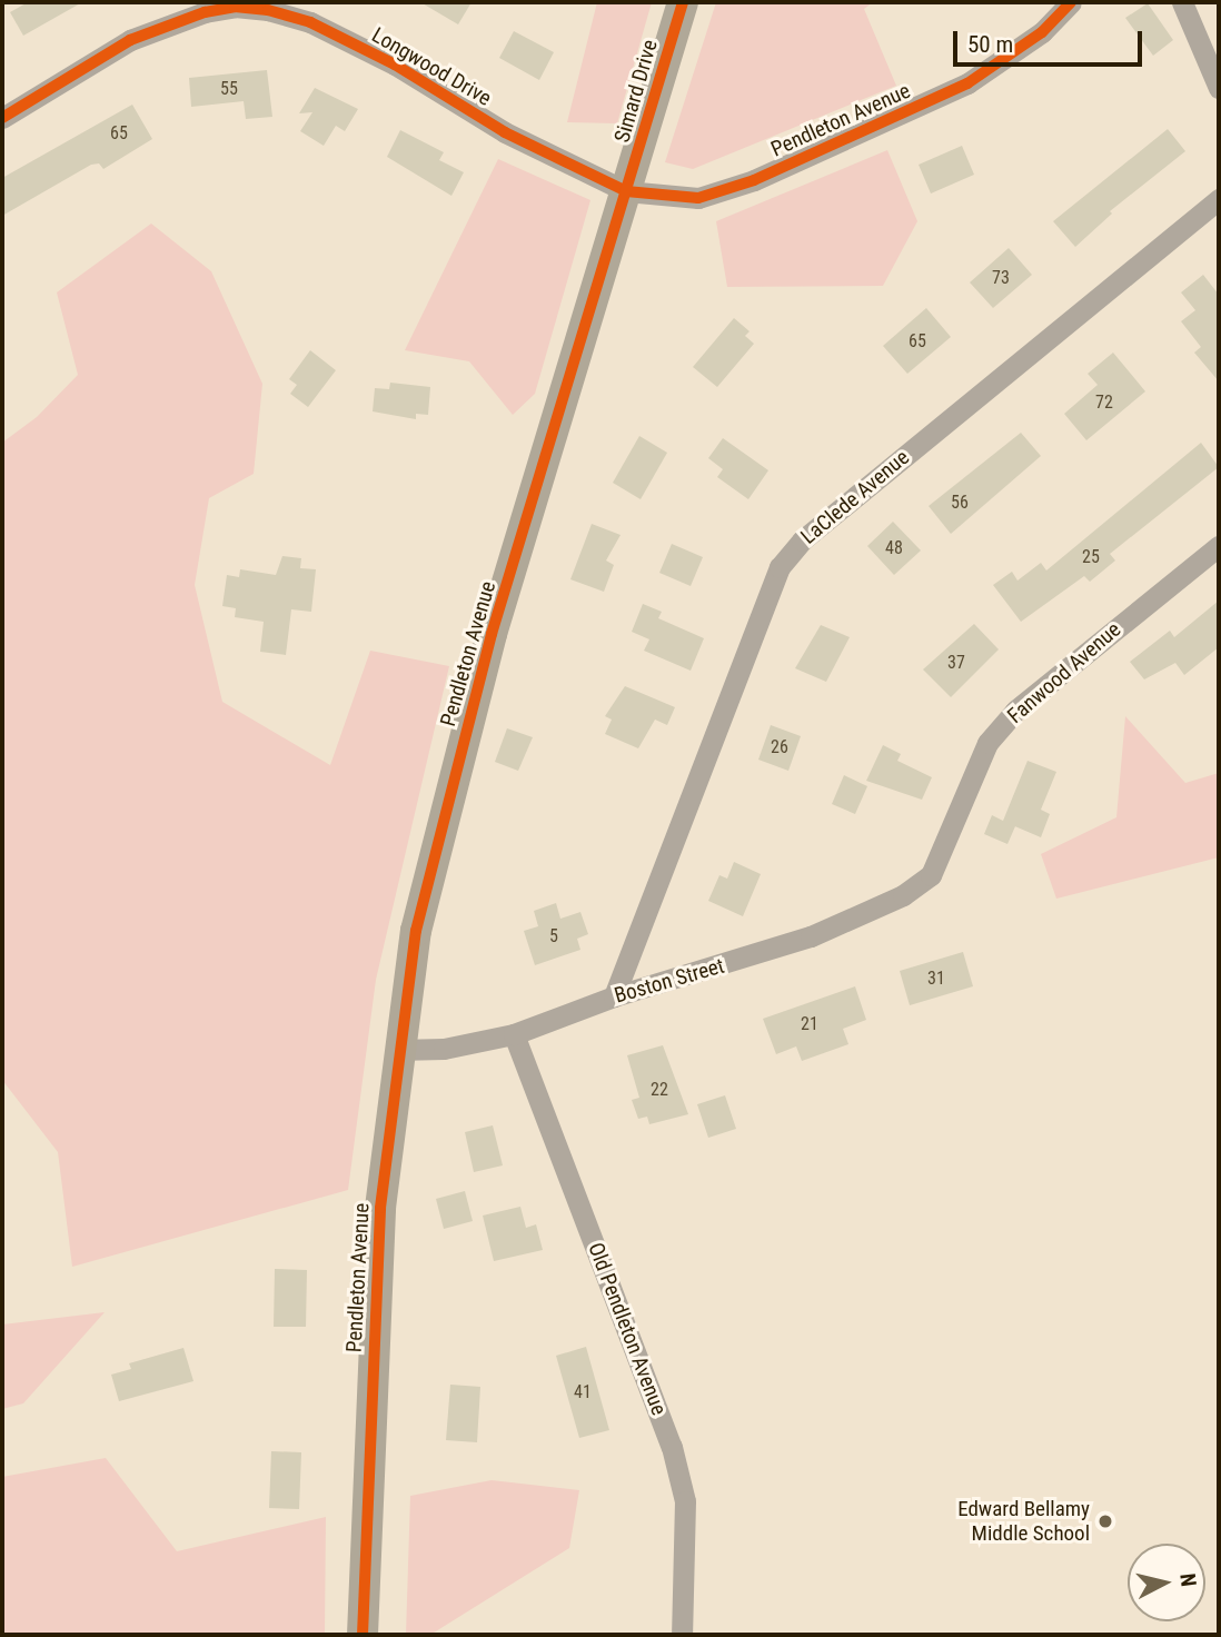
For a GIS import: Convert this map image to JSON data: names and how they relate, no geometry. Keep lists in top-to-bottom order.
{
  "streets": {
    "street": [
      "Longwood Drive",
      "Simard Drive",
      "Pendleton Avenue",
      "LaClede Avenue",
      "Fanwood Avenue",
      "Boston Street",
      "Old Pendleton Avenue"
    ]
  },
  "crossings": [
    ["Longwood Drive", "Simard Drive"],
    ["Longwood Drive", "Pendleton Avenue"],
    ["Simard Drive", "Pendleton Avenue"],
    ["Pendleton Avenue", "Boston Street"],
    ["LaClede Avenue", "Boston Street"],
    ["Fanwood Avenue", "Boston Street"],
    ["Boston Street", "Old Pendleton Avenue"]
  ],
  "places": ["Edward Bellamy Middle School"],
  "house_numbers": [
    "55",
    "65",
    "73",
    "65",
    "72",
    "56",
    "48",
    "25",
    "37",
    "26",
    "5",
    "31",
    "21",
    "22",
    "41"
  ],
  "scale_bar": "50 m",
  "north": "right"
}
